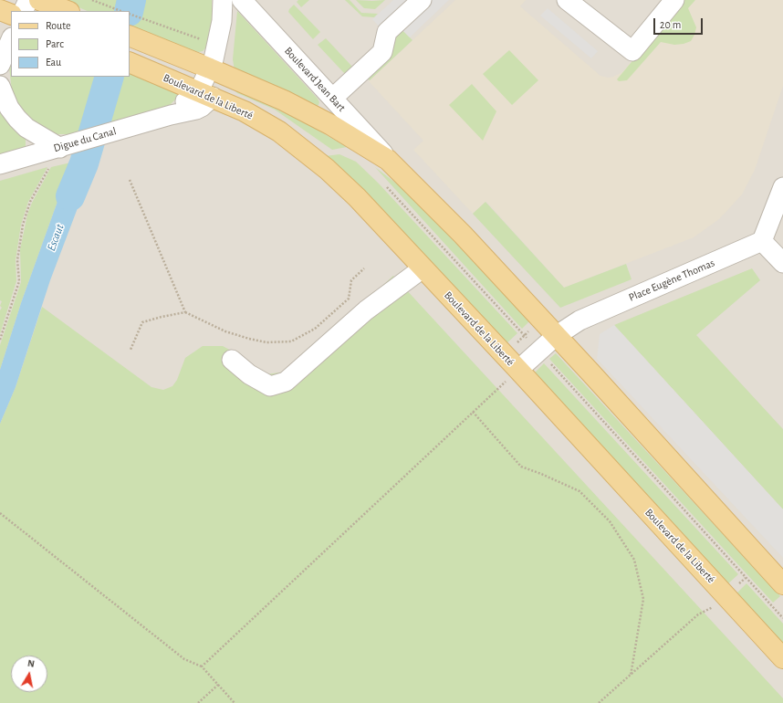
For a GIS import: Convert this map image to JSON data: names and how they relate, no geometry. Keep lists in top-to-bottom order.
{
  "streets": {
    "main road": ["Boulevard de la Liberté"],
    "street": ["Boulevard Jean Bart", "Digue du Canal", "Place Eugène Thomas"]
  },
  "crossings": [
    ["Boulevard de la Liberté", "Digue du Canal"],
    ["Boulevard de la Liberté", "Place Eugène Thomas"]
  ],
  "water": ["Escaut"],
  "legend": ["Route", "Parc", "Eau"],
  "scale_bar": "20 m",
  "north": "top"
}
